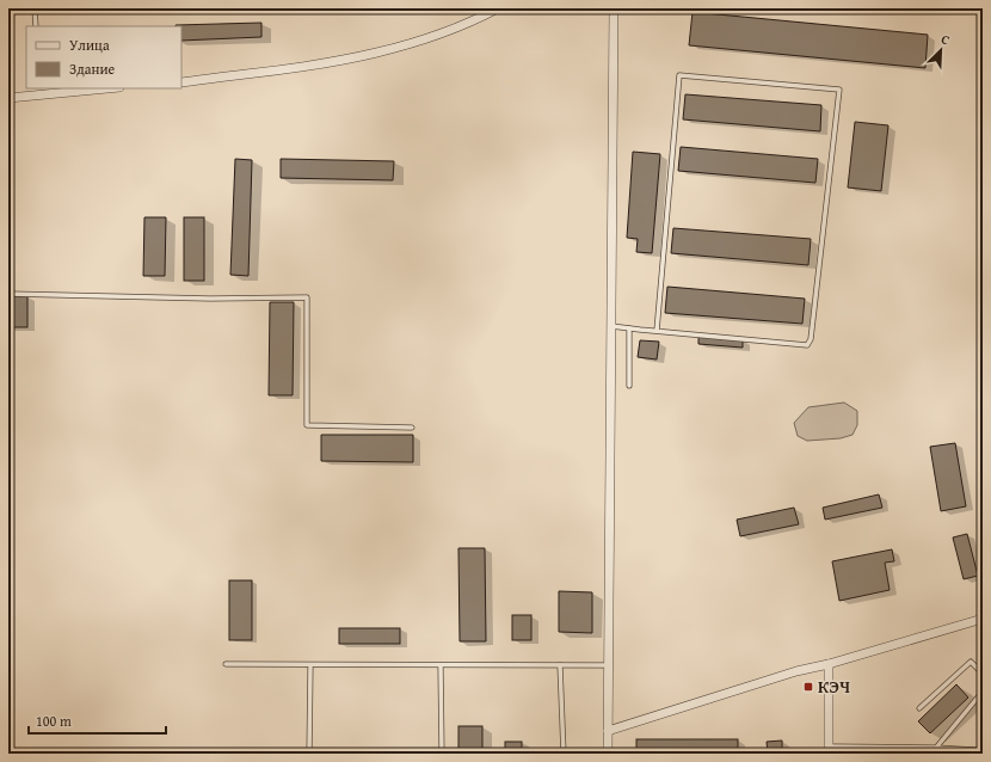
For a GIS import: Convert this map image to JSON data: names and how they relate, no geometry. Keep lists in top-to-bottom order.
{
  "places": {
    "transit": ["КЭЧ"]
  },
  "legend": ["Улица", "Здание"],
  "scale_bar": "100 m",
  "north": "top right"
}
